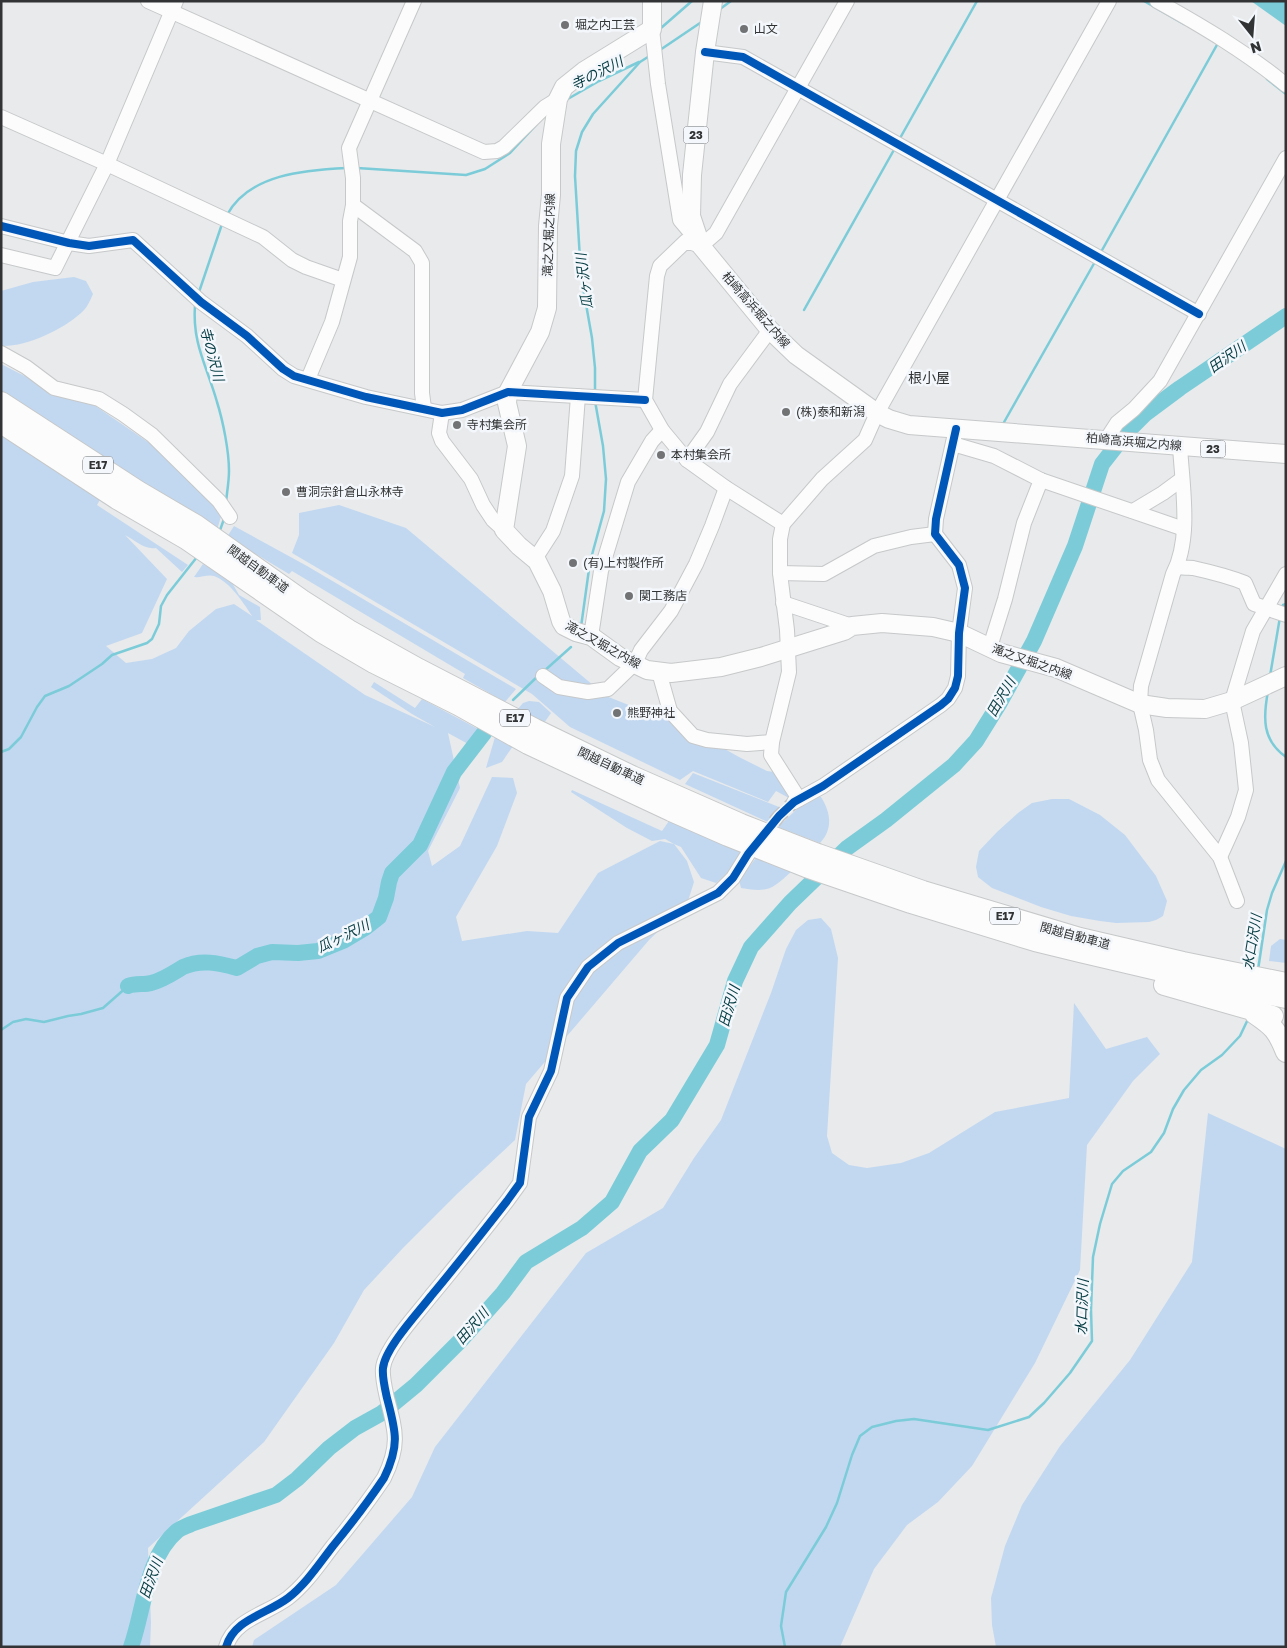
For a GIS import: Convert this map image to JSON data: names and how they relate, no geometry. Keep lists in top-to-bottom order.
{
  "streets": {
    "highway": ["E17", "関越自動車道"],
    "main road": ["23", "滝之又堀之内線", "柏崎高浜堀之内線"]
  },
  "districts": ["根小屋"],
  "water": [
    "寺の沢川",
    "瓜ヶ沢川",
    "田沢川",
    "水口沢川"
  ],
  "places": [
    "堀之内工芸",
    "山文",
    "(株)泰和新潟",
    "寺村集会所",
    "本村集会所",
    "曹洞宗針倉山永林寺",
    "(有)上村製作所",
    "関工務店",
    "熊野神社"
  ],
  "north": "bottom"
}
